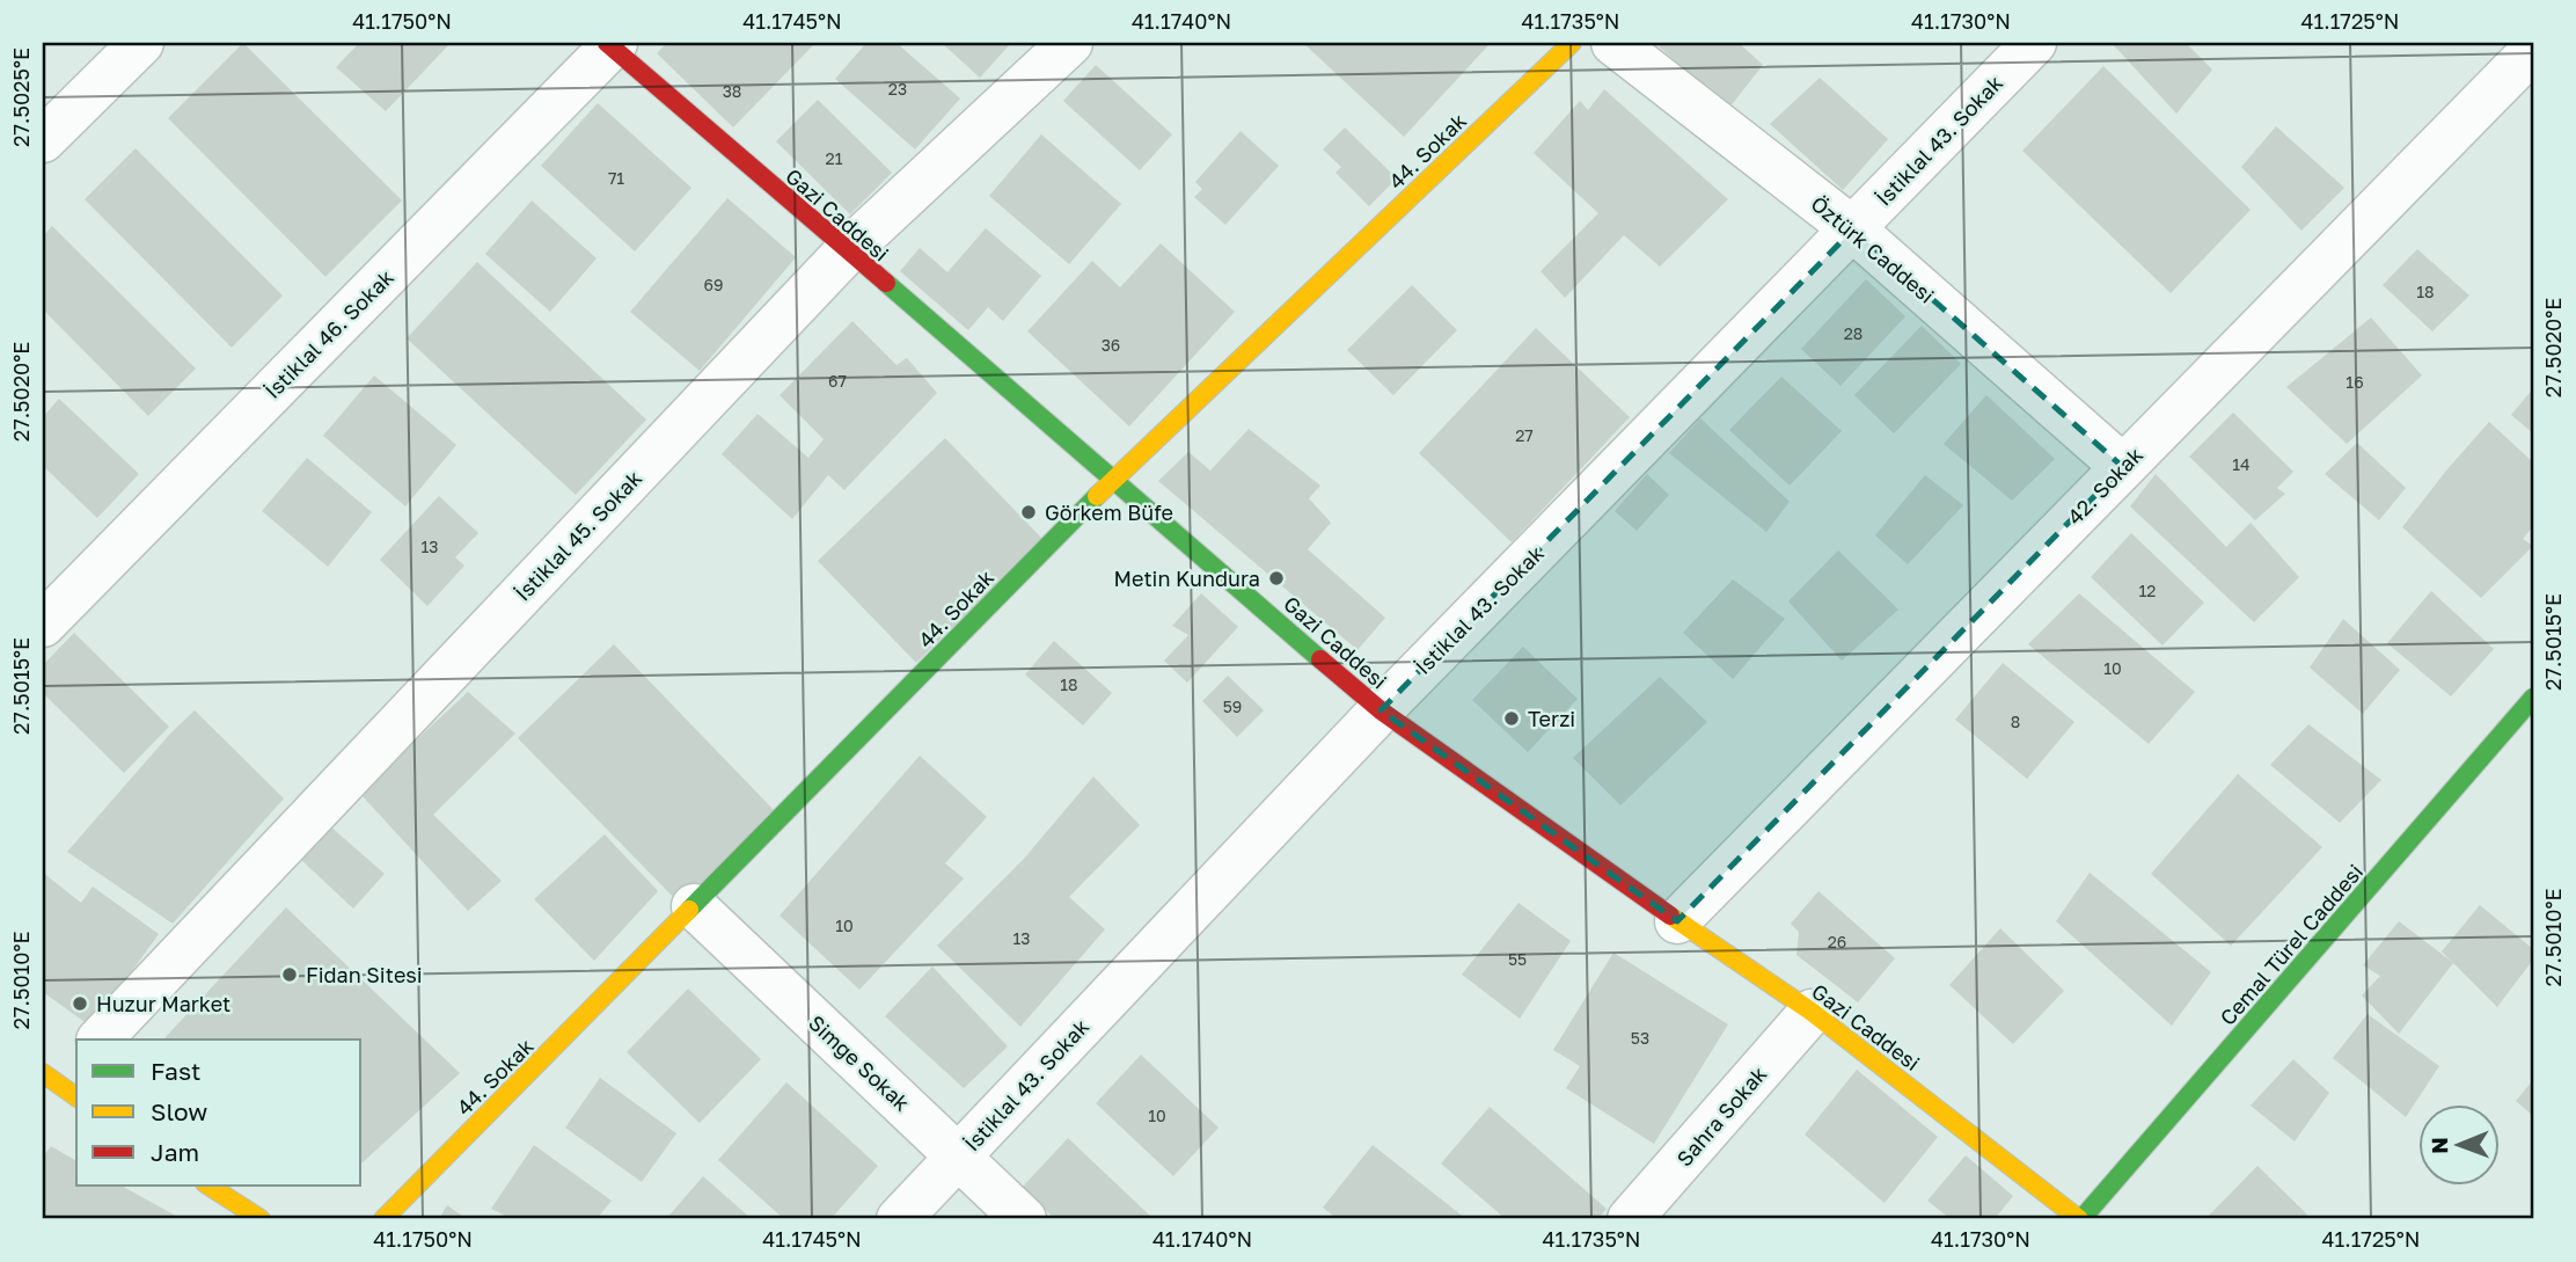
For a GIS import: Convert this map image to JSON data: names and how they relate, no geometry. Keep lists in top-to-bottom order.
{
  "streets": {
    "street": [
      "İstiklal 43. Sokak",
      "44. Sokak",
      "Gazi Caddesi",
      "Öztürk Caddesi",
      "İstiklal 46. Sokak",
      "42. Sokak",
      "İstiklal 45. Sokak",
      "Cemal Türel Caddesi",
      "Simge Sokak",
      "Sahra Sokak"
    ]
  },
  "crossings": [
    ["İstiklal 43. Sokak", "Gazi Caddesi"],
    ["İstiklal 43. Sokak", "Öztürk Caddesi"],
    ["İstiklal 43. Sokak", "Simge Sokak"],
    ["44. Sokak", "Gazi Caddesi"],
    ["44. Sokak", "Simge Sokak"],
    ["Gazi Caddesi", "İstiklal 46. Sokak"],
    ["Gazi Caddesi", "42. Sokak"],
    ["Gazi Caddesi", "İstiklal 45. Sokak"],
    ["Gazi Caddesi", "Cemal Türel Caddesi"],
    ["Gazi Caddesi", "Sahra Sokak"],
    ["Öztürk Caddesi", "42. Sokak"]
  ],
  "places": [
    "Görkem Büfe",
    "Metin Kundura",
    "Terzi",
    "Fidan Sitesi",
    "Huzur Market"
  ],
  "house_numbers": [
    "23",
    "38",
    "21",
    "71",
    "69",
    "18",
    "28",
    "36",
    "67",
    "16",
    "27",
    "14",
    "13",
    "12",
    "10",
    "18",
    "59",
    "8",
    "10",
    "13",
    "26",
    "55",
    "53",
    "10"
  ],
  "legend": ["Fast", "Slow", "Jam"],
  "north": "left",
  "coordinates": [
    "41.1750°N",
    "41.1745°N",
    "41.1740°N",
    "41.1735°N",
    "41.1730°N",
    "41.1725°N",
    "27.5025°E",
    "27.5020°E",
    "27.5015°E",
    "27.5010°E"
  ]
}
